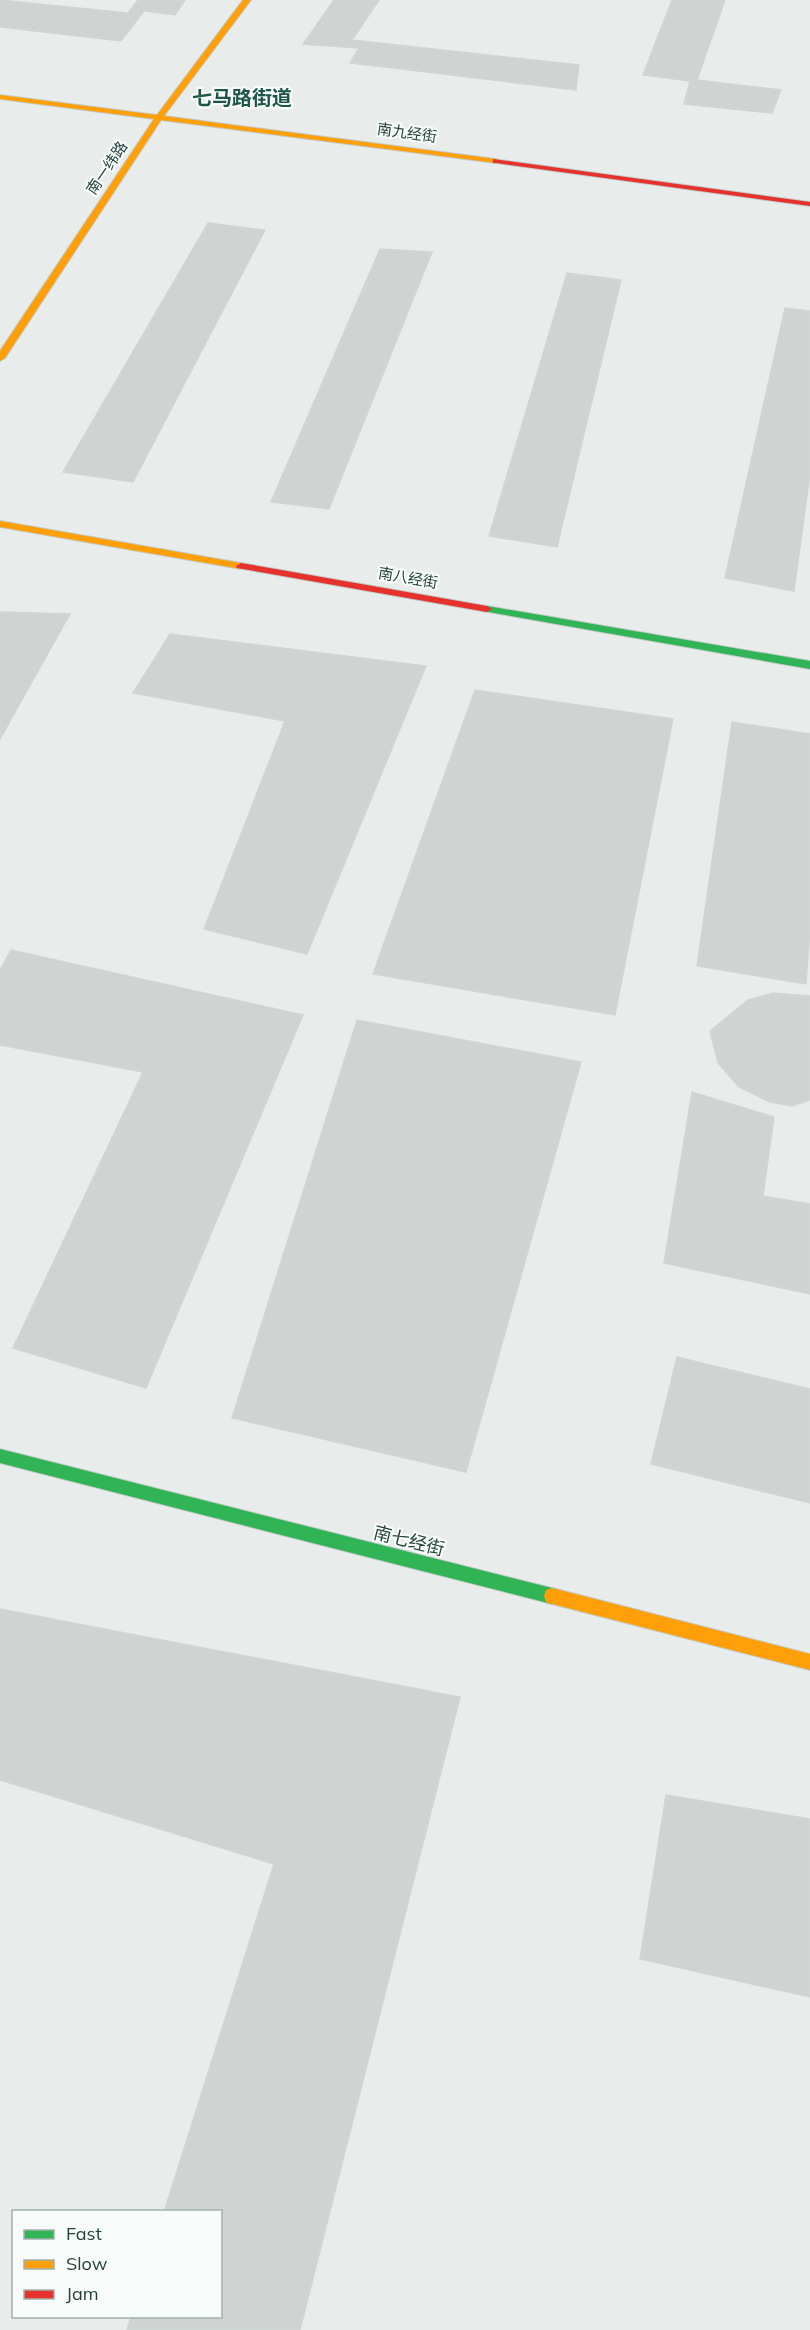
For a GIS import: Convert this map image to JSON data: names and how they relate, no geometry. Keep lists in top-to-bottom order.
{
  "streets": {
    "street": [
      "南九经街",
      "南一纬路",
      "南八经街",
      "南七经街"
    ]
  },
  "crossings": [
    ["南九经街", "南一纬路"]
  ],
  "districts": ["七马路街道"],
  "legend": ["Fast", "Slow", "Jam"]
}
